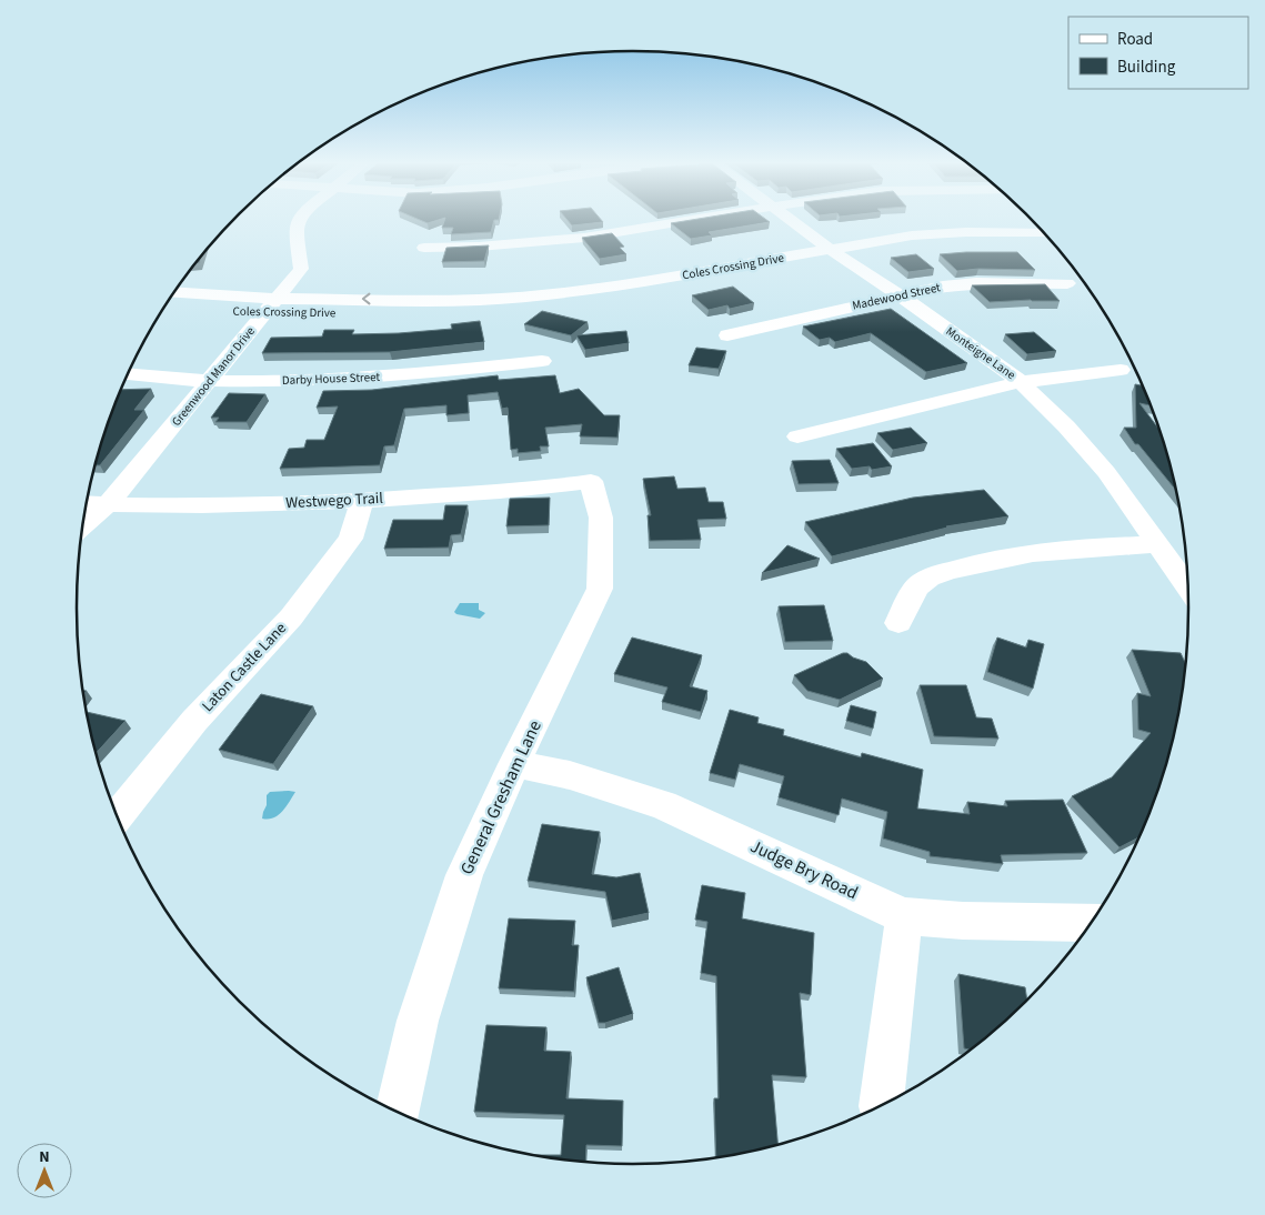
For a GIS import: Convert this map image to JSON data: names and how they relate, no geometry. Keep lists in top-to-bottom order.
{
  "streets": {
    "street": [
      "Coles Crossing Drive",
      "Madewood Street",
      "Monteigne Lane",
      "Greenwood Manor Drive",
      "Darby House Street",
      "Westwego Trail",
      "Laton Castle Lane",
      "General Gresham Lane",
      "Judge Bry Road"
    ]
  },
  "crossings": [
    ["Coles Crossing Drive", "Monteigne Lane"],
    ["Coles Crossing Drive", "Greenwood Manor Drive"],
    ["Madewood Street", "Monteigne Lane"],
    ["Greenwood Manor Drive", "Darby House Street"],
    ["Greenwood Manor Drive", "Westwego Trail"],
    ["Westwego Trail", "Laton Castle Lane"],
    ["Westwego Trail", "General Gresham Lane"],
    ["General Gresham Lane", "Judge Bry Road"]
  ],
  "legend": ["Road", "Building"],
  "north": "top"
}
